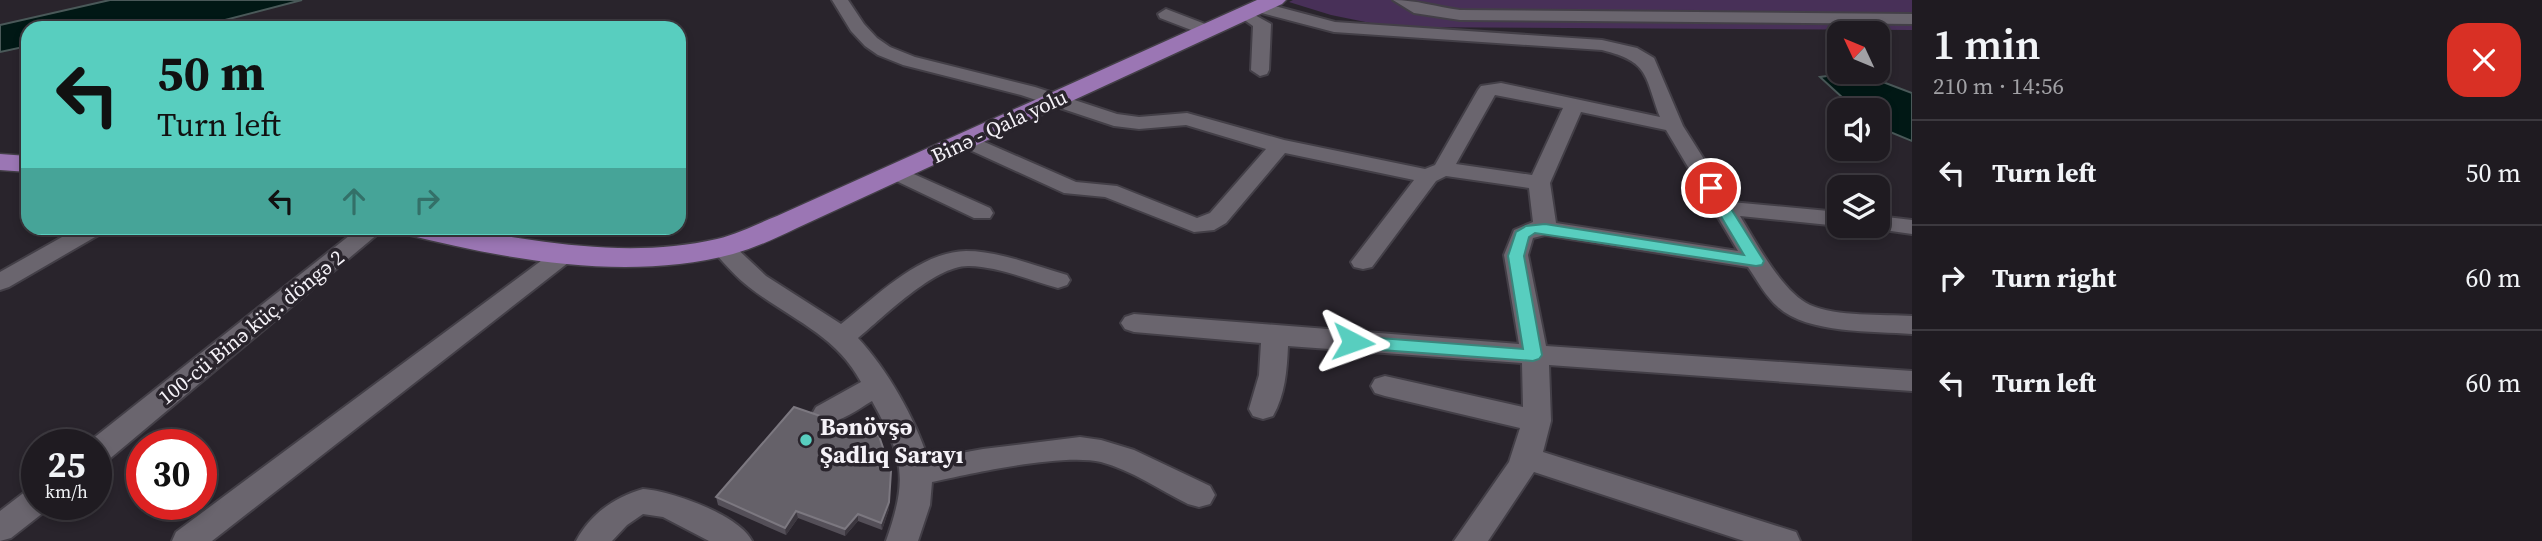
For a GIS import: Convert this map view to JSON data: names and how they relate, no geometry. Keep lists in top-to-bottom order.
{
  "streets": {
    "main road": ["Binə - Qala yolu"],
    "street": ["100-cü Binə küç. döngə 2"]
  },
  "places": ["Bənövşə Şadlıq Sarayı"],
  "north": "top left",
  "page": {
    "heading": ["1 min", "210 m · 14:56"],
    "turn": ["50 m", "Turn left"],
    "list": [
      {
        "name": "Turn left",
        "value": "50 m"
      },
      {
        "name": "Turn right",
        "value": "60 m"
      },
      {
        "name": "Turn left",
        "value": "60 m"
      }
    ],
    "speed": "25 km/h",
    "limit": "30"
  }
}
